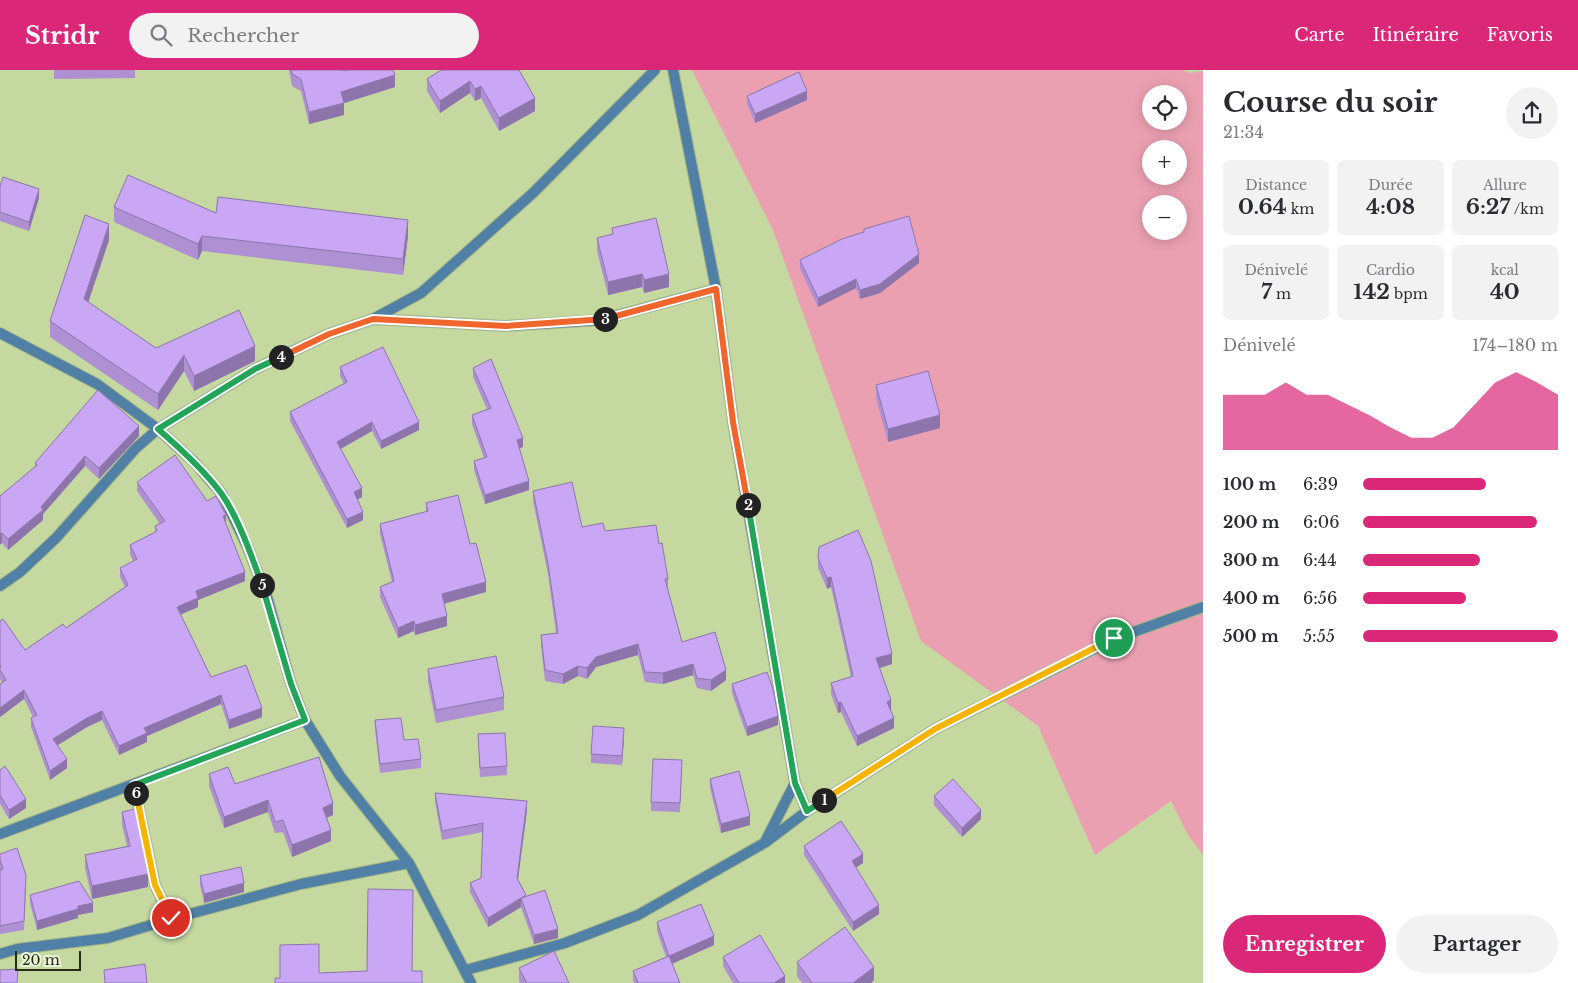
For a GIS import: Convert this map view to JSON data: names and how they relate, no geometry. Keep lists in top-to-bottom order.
{
  "scale_bar": "20 m",
  "page": {
    "header": "Stridr",
    "search": "Rechercher",
    "nav": ["Carte", "Itinéraire", "Favoris"],
    "heading": ["Course du soir", "21:34"],
    "map_buttons": ["+", "−"],
    "stats": [
      ["Distance", "0.64 km"],
      ["Durée", "4:08"],
      ["Allure", "6:27 /km"],
      ["Dénivelé", "7 m"],
      ["Cardio", "142 bpm"],
      ["kcal", "40"]
    ],
    "pins": [
      "3",
      "4",
      "2",
      "5",
      "6",
      "1"
    ],
    "chart": ["Dénivelé", "174–180 m"],
    "list": [
      {
        "name": "100 m",
        "note": "6:39"
      },
      {
        "name": "200 m",
        "note": "6:06"
      },
      {
        "name": "300 m",
        "note": "6:44"
      },
      {
        "name": "400 m",
        "note": "6:56"
      },
      {
        "name": "500 m",
        "note": "5:55"
      }
    ],
    "buttons": ["Enregistrer", "Partager"],
    "scale": "20 m"
  }
}
